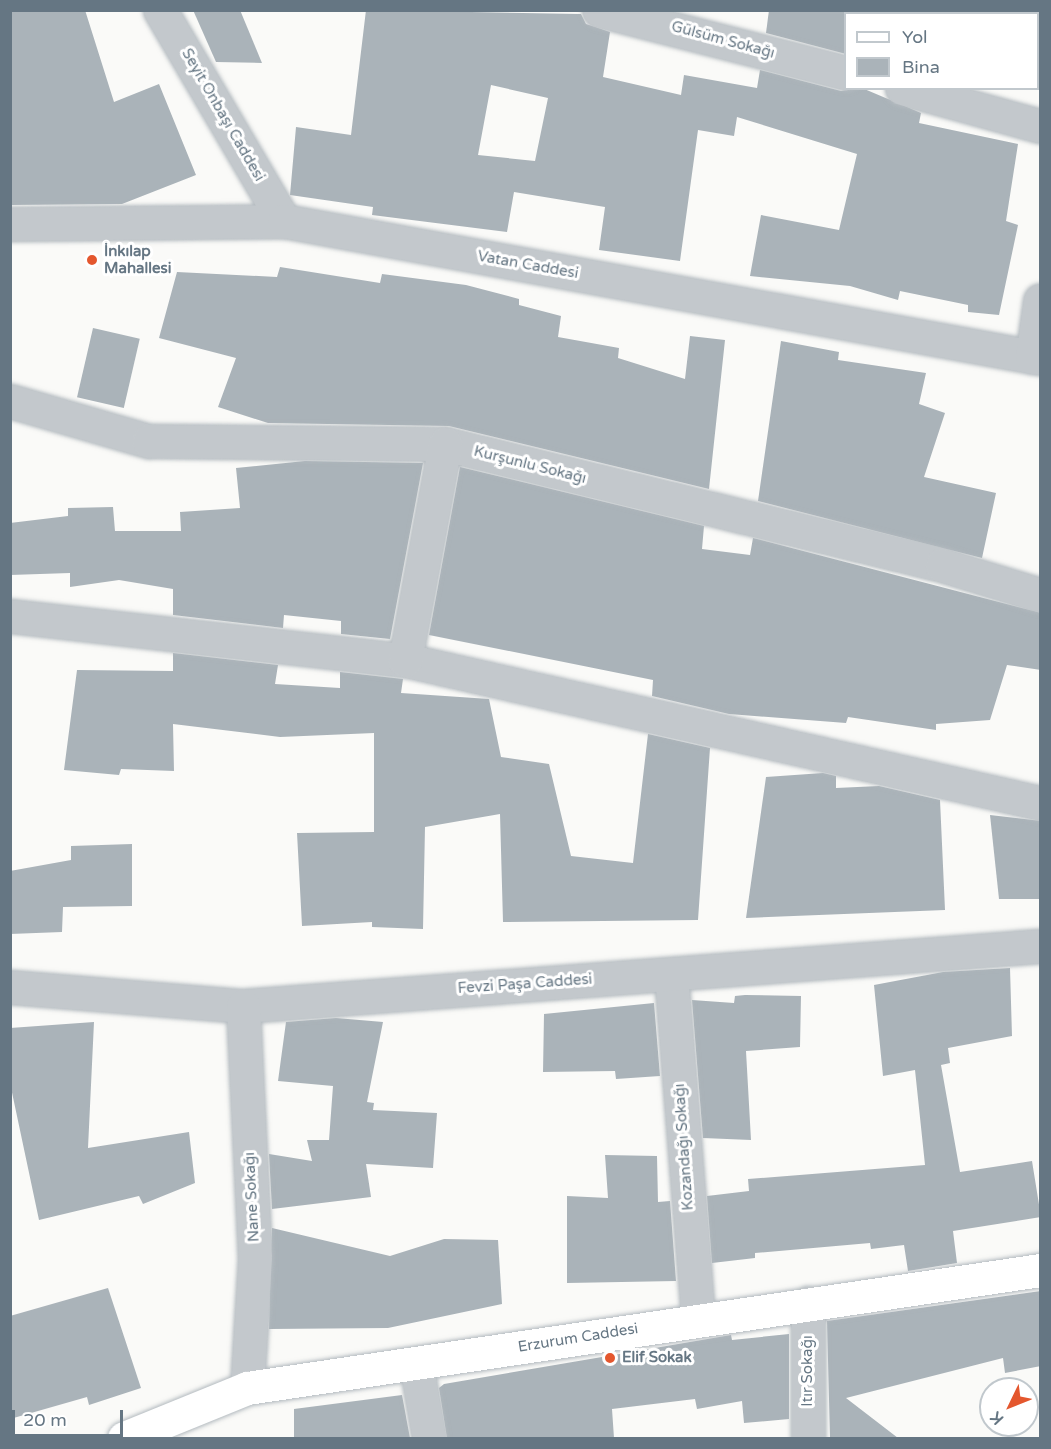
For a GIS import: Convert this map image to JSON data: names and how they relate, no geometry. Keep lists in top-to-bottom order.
{
  "streets": {
    "street": [
      "Gülsüm Sokağı",
      "Seyit Onbaşı Caddesi",
      "Vatan Caddesi",
      "Kurşunlu Sokağı",
      "Fevzi Paşa Caddesi",
      "Kozandağı Sokağı",
      "Nane Sokağı",
      "Erzurum Caddesi",
      "Itır Sokağı"
    ]
  },
  "crossings": [
    ["Seyit Onbaşı Caddesi", "Vatan Caddesi"],
    ["Fevzi Paşa Caddesi", "Kozandağı Sokağı"],
    ["Fevzi Paşa Caddesi", "Nane Sokağı"],
    ["Kozandağı Sokağı", "Erzurum Caddesi"],
    ["Nane Sokağı", "Erzurum Caddesi"],
    ["Erzurum Caddesi", "Itır Sokağı"]
  ],
  "places": ["İnkılap Mahallesi", "Elif Sokak"],
  "legend": ["Yol", "Bina"],
  "scale_bar": "20 m",
  "north": "bottom left"
}
